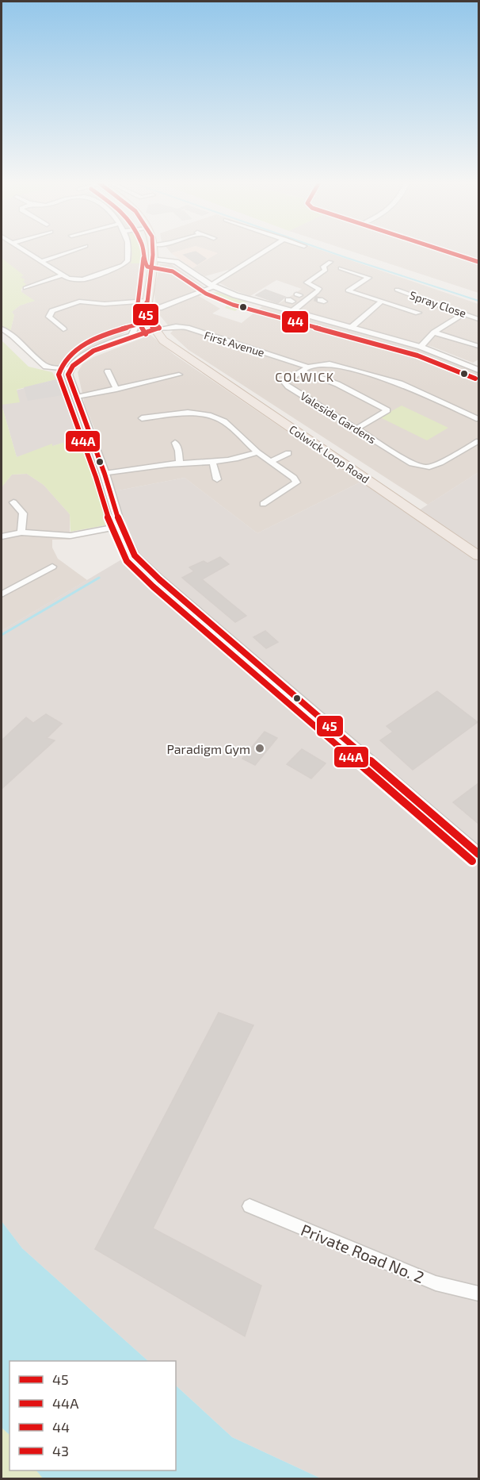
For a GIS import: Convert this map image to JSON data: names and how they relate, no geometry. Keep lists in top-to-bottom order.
{
  "streets": {
    "main road": ["Colwick Loop Road"],
    "street": [
      "Spray Close",
      "First Avenue",
      "Valeside Gardens",
      "Private Road No. 2"
    ]
  },
  "crossings": [
    ["First Avenue", "Valeside Gardens"],
    ["First Avenue", "Colwick Loop Road"]
  ],
  "districts": ["COLWICK"],
  "places": ["Paradigm Gym"],
  "lines": [
    "transit line 45",
    "transit line 44",
    "transit line 43",
    "transit line 44A"
  ],
  "legend": [
    "45",
    "44A",
    "44",
    "43"
  ]
}
